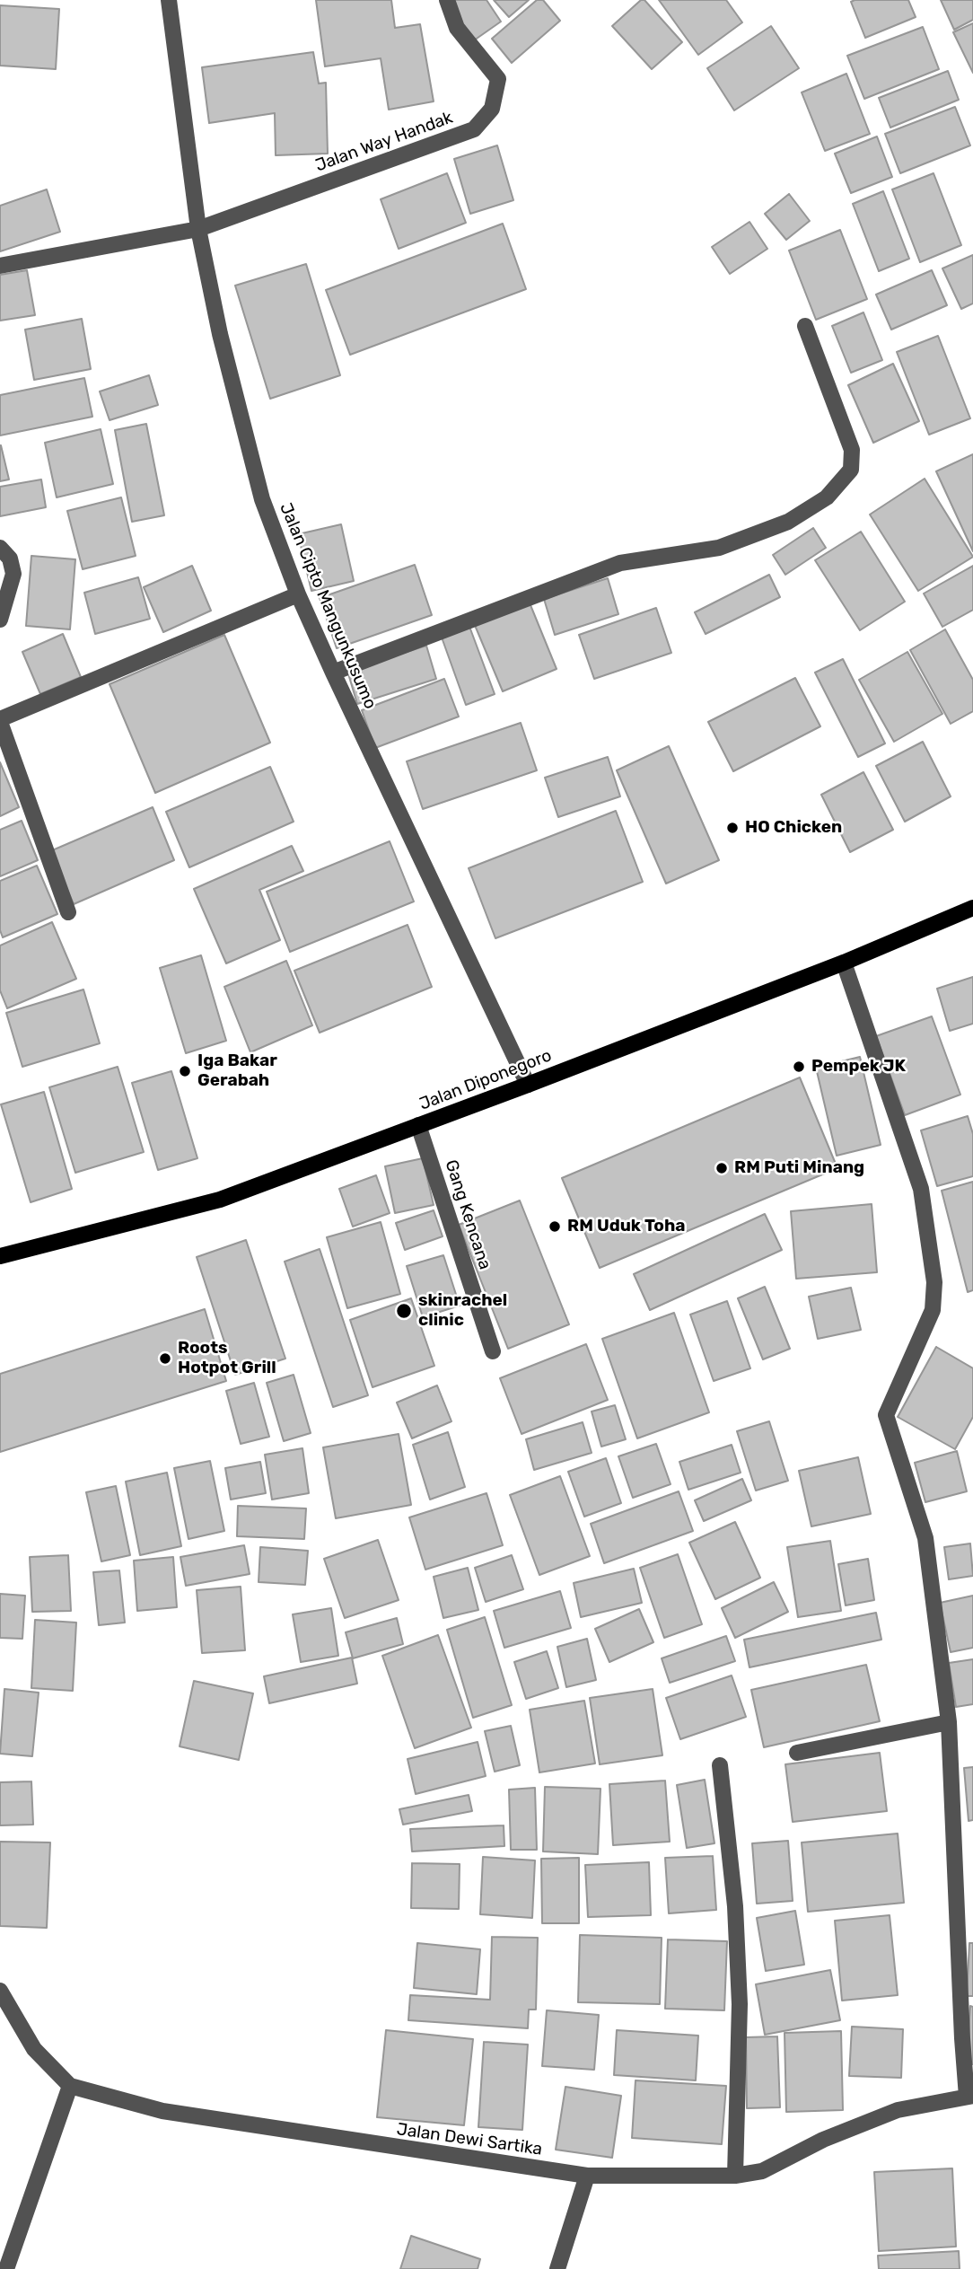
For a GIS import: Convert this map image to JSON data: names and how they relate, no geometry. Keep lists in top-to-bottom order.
{
  "streets": {
    "main road": ["Jalan Diponegoro"],
    "street": [
      "Jalan Way Handak",
      "Jalan Cipto Mangunkusumo",
      "Gang Kencana",
      "Jalan Dewi Sartika"
    ]
  },
  "crossings": [
    ["Jalan Way Handak", "Jalan Cipto Mangunkusumo"],
    ["Jalan Cipto Mangunkusumo", "Jalan Diponegoro"],
    ["Jalan Diponegoro", "Gang Kencana"]
  ],
  "places": [
    "HO Chicken",
    "Pempek JK",
    "Iga Bakar Gerabah",
    "RM Puti Minang",
    "RM Uduk Toha",
    "skinrachel clinic",
    "Roots Hotpot Grill"
  ]
}
